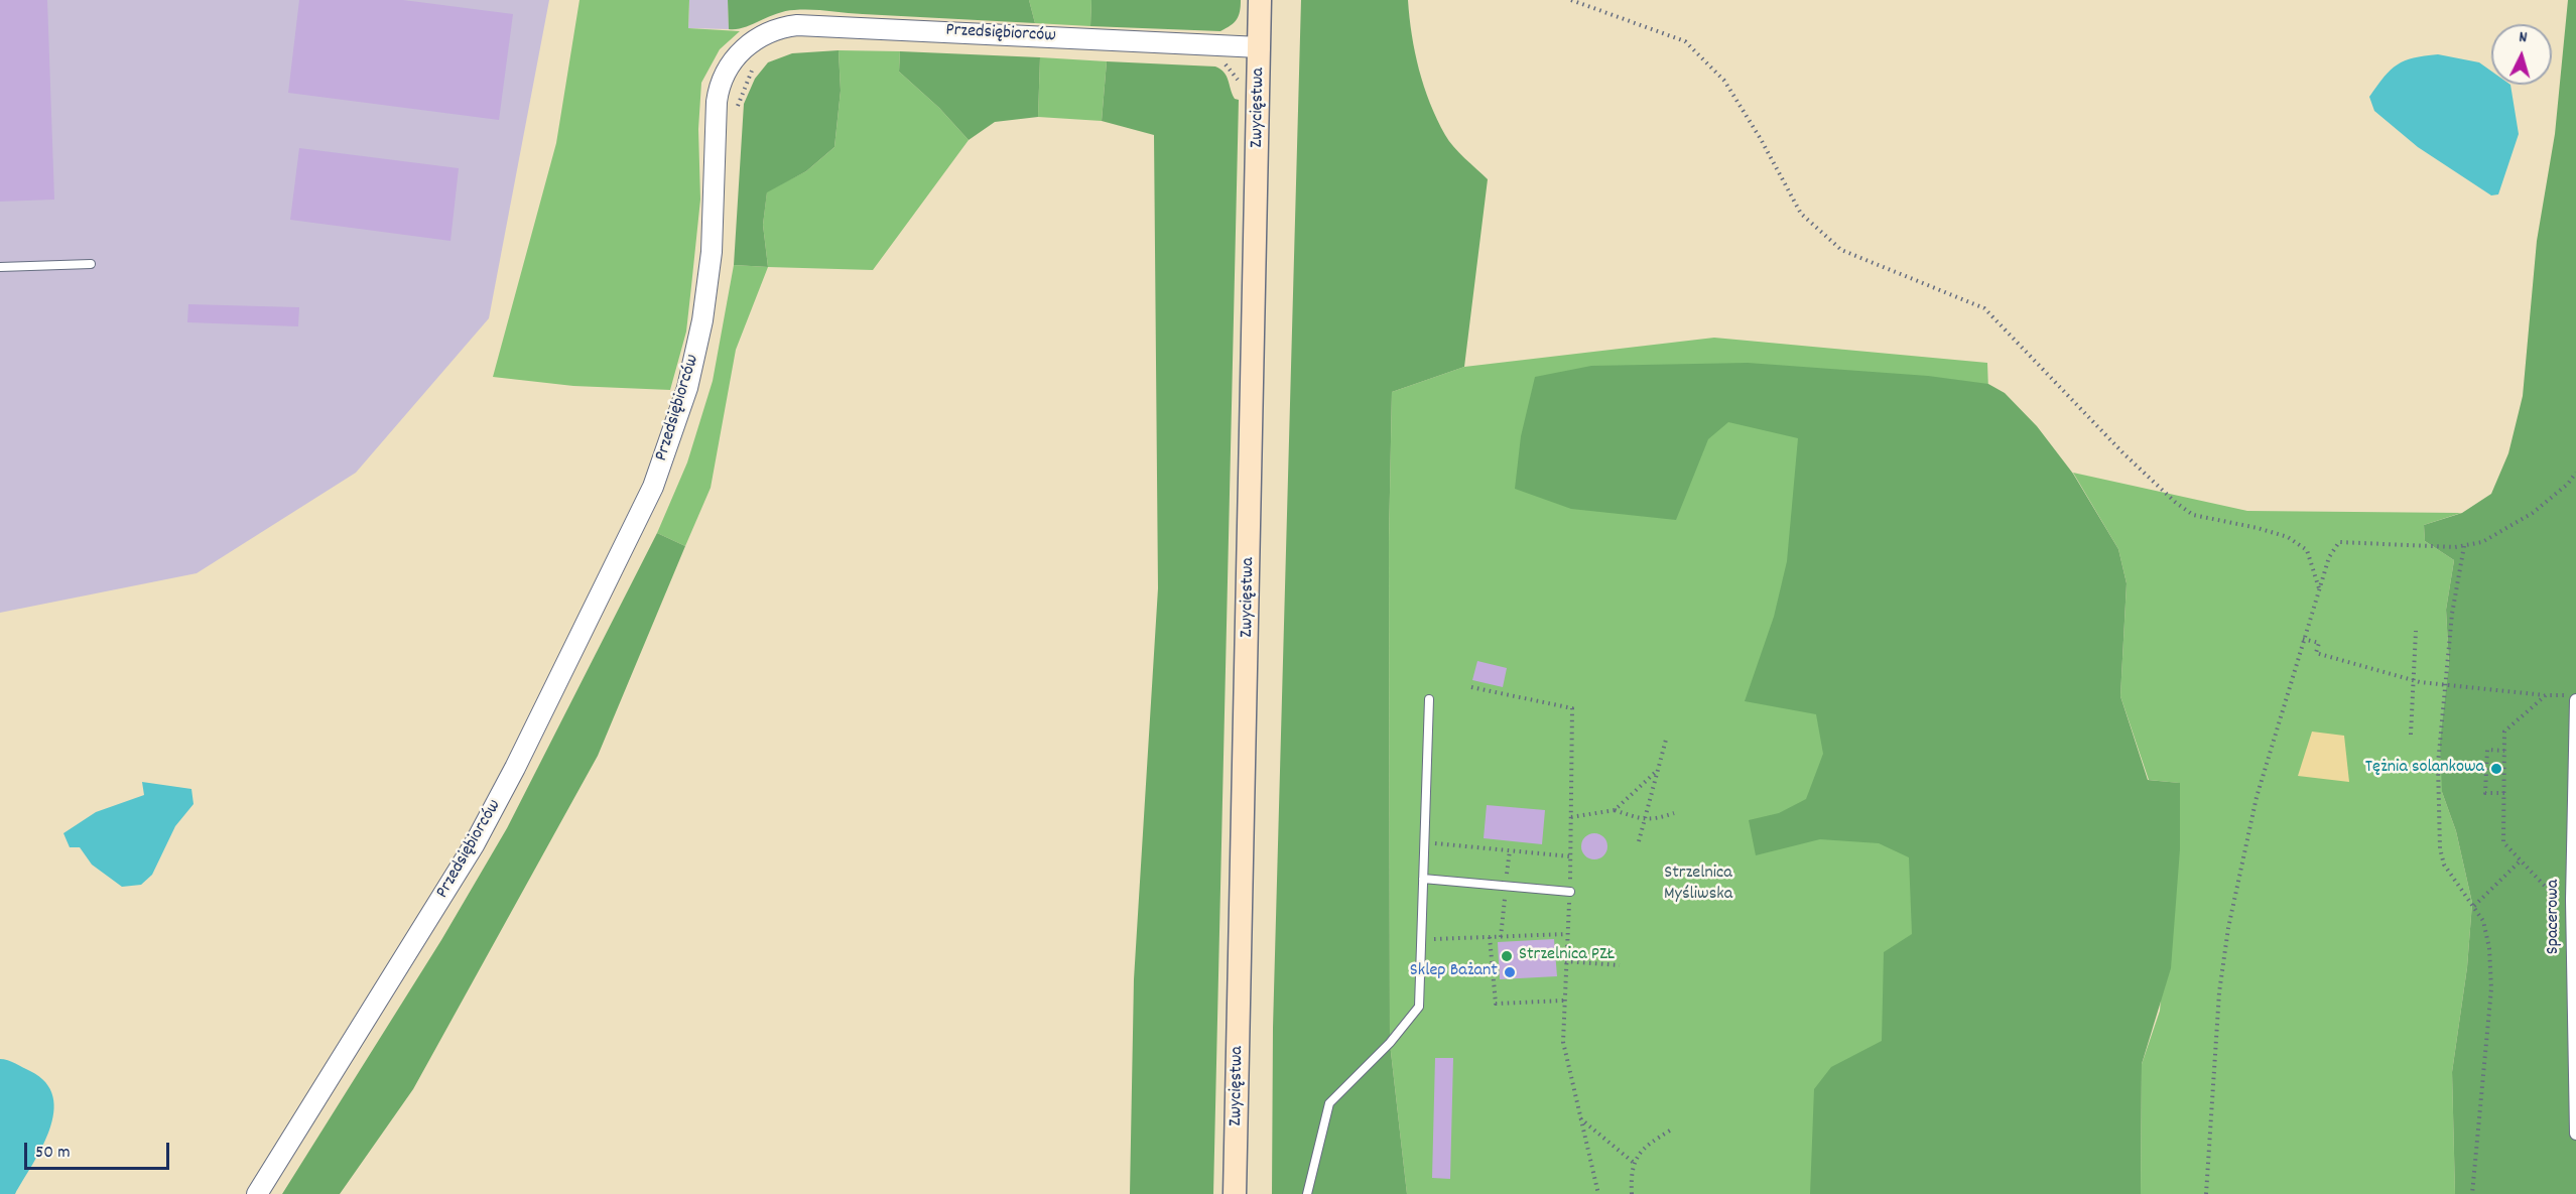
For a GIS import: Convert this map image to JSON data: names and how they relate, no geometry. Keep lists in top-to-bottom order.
{
  "streets": {
    "main road": ["Zwycięstwa"],
    "street": ["Przedsiębiorców", "Spacerowa"]
  },
  "crossings": [
    ["Przedsiębiorców", "Zwycięstwa"]
  ],
  "parks": ["Strzelnica Myśliwska"],
  "places": ["Tężnia solankowa", "Strzelnica PZŁ", "Sklep Bażant"],
  "scale_bar": "50 m",
  "north": "top"
}
